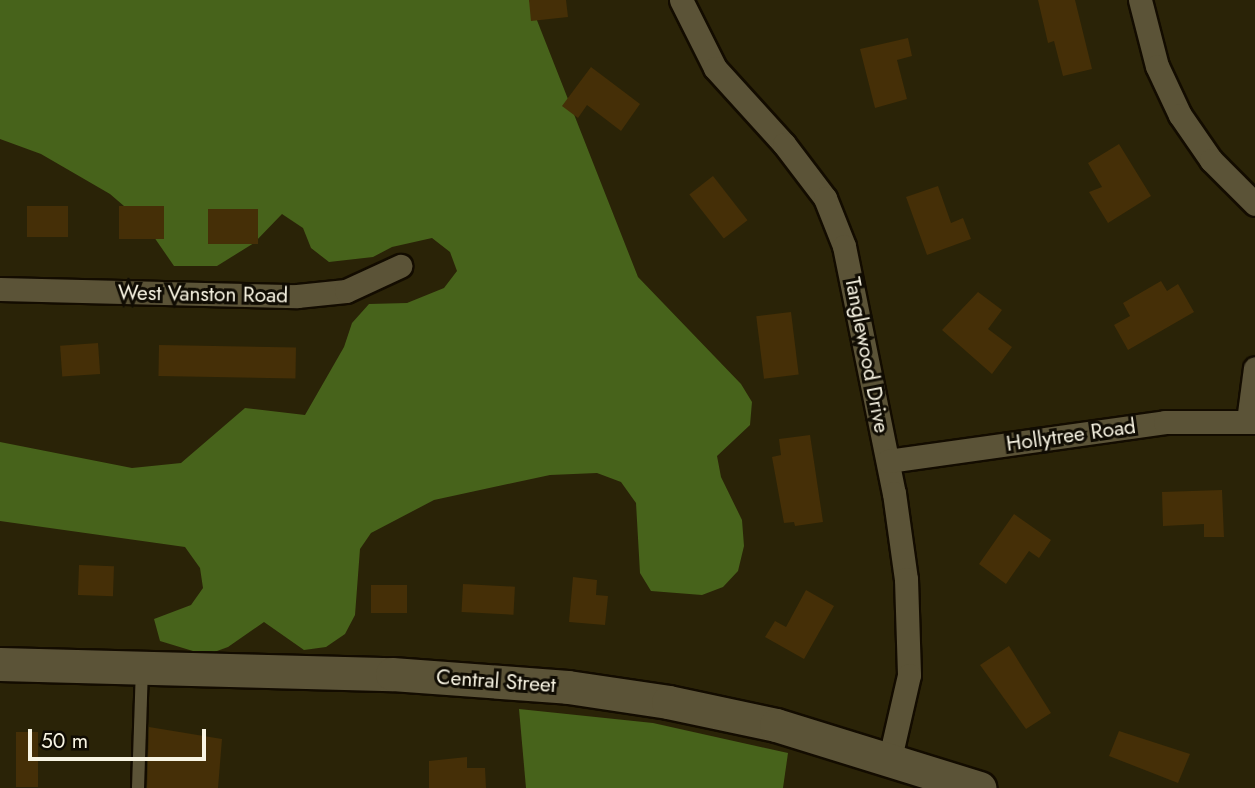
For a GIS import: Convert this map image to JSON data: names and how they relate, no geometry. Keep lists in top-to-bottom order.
{
  "streets": {
    "main road": ["Central Street"],
    "street": ["West Vanston Road", "Tanglewood Drive", "Hollytree Road"]
  },
  "crossings": [
    ["Tanglewood Drive", "Hollytree Road"],
    ["Tanglewood Drive", "Central Street"]
  ],
  "scale_bar": "50 m"
}
